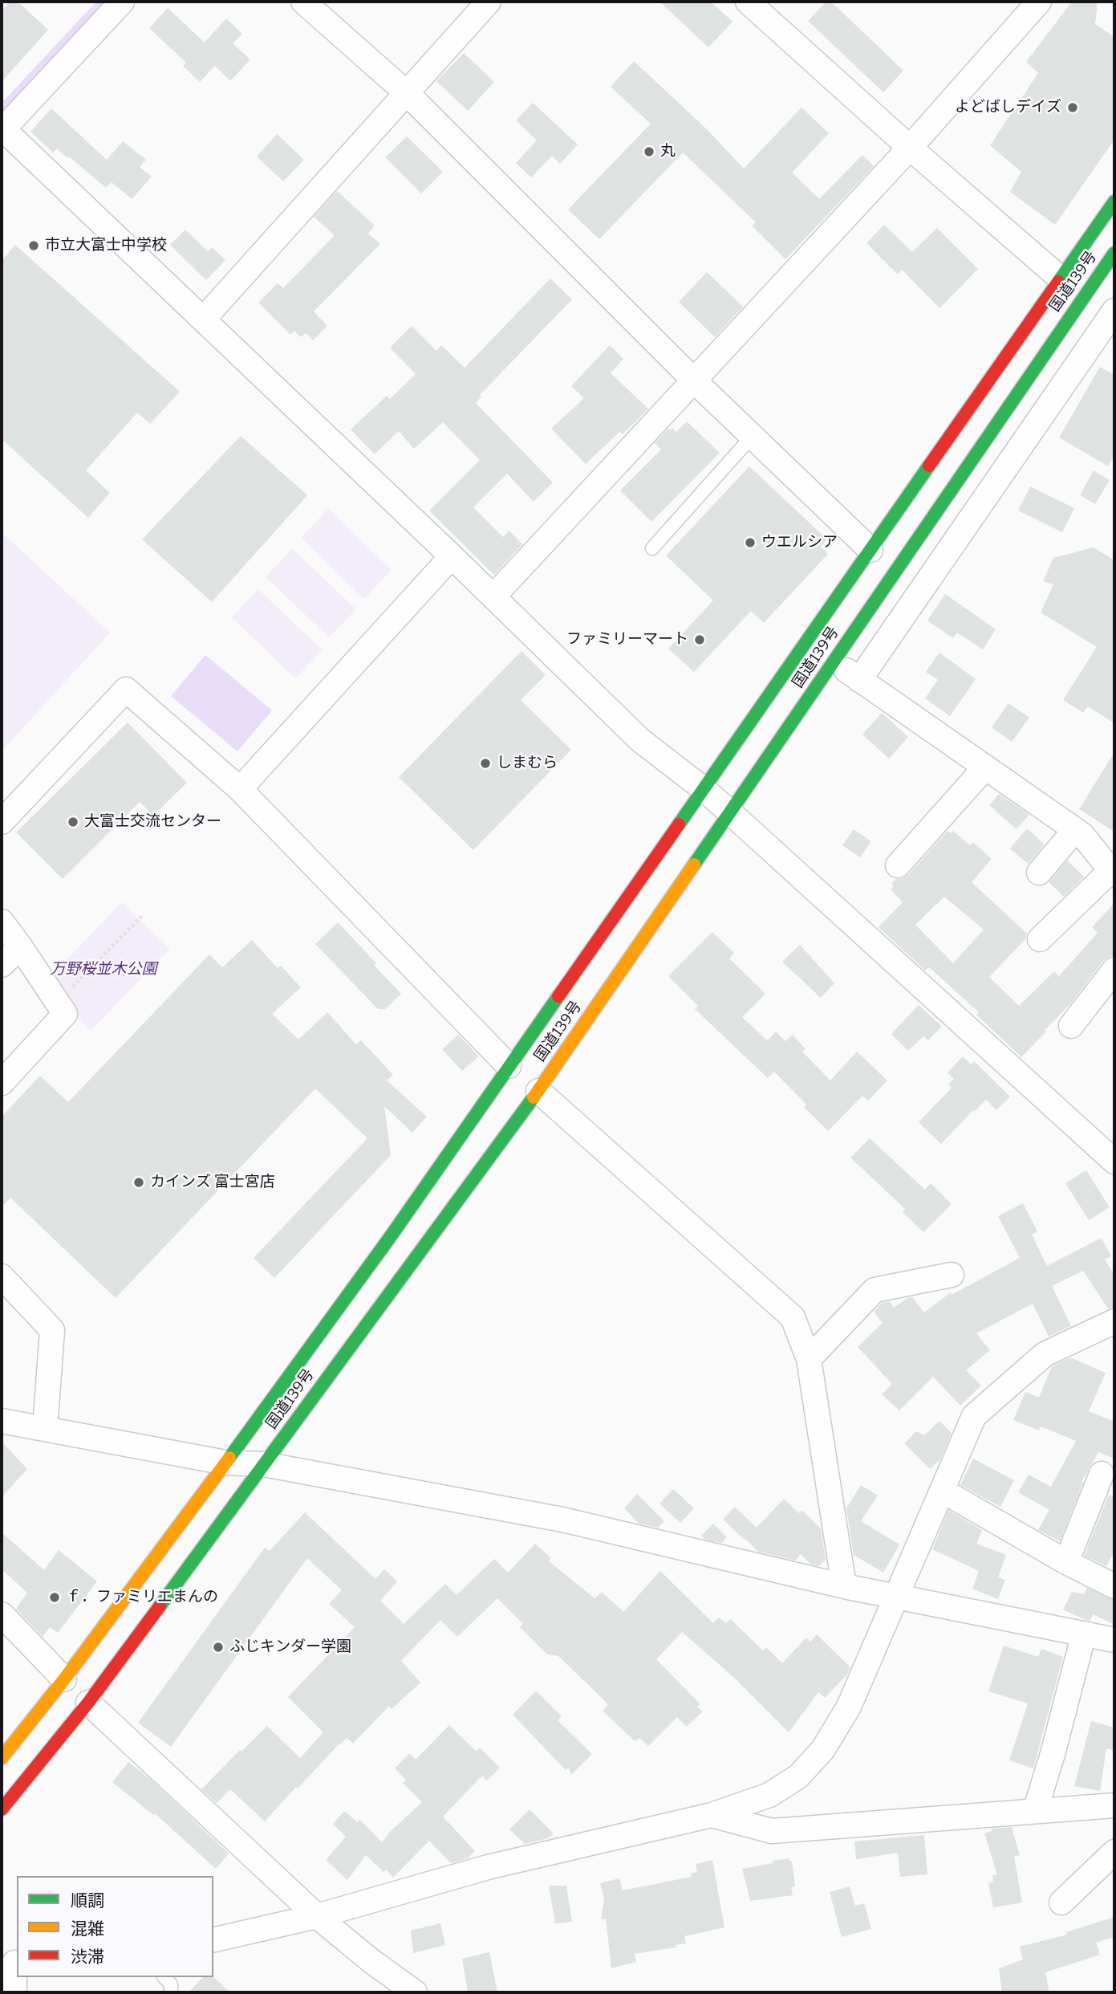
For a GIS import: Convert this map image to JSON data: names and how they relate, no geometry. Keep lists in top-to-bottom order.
{
  "streets": {
    "highway": ["国道139号"]
  },
  "parks": ["万野桜並木公園"],
  "places": [
    "よどばしデイズ",
    "丸",
    "市立大富士中学校",
    "ウエルシア",
    "ファミリーマート",
    "しまむら",
    "大富士交流センター",
    "カインズ 富士宮店",
    "ｆ．ファミリエまんの",
    "ふじキンダー学園"
  ],
  "legend": ["順調", "混雑", "渋滞"]
}
